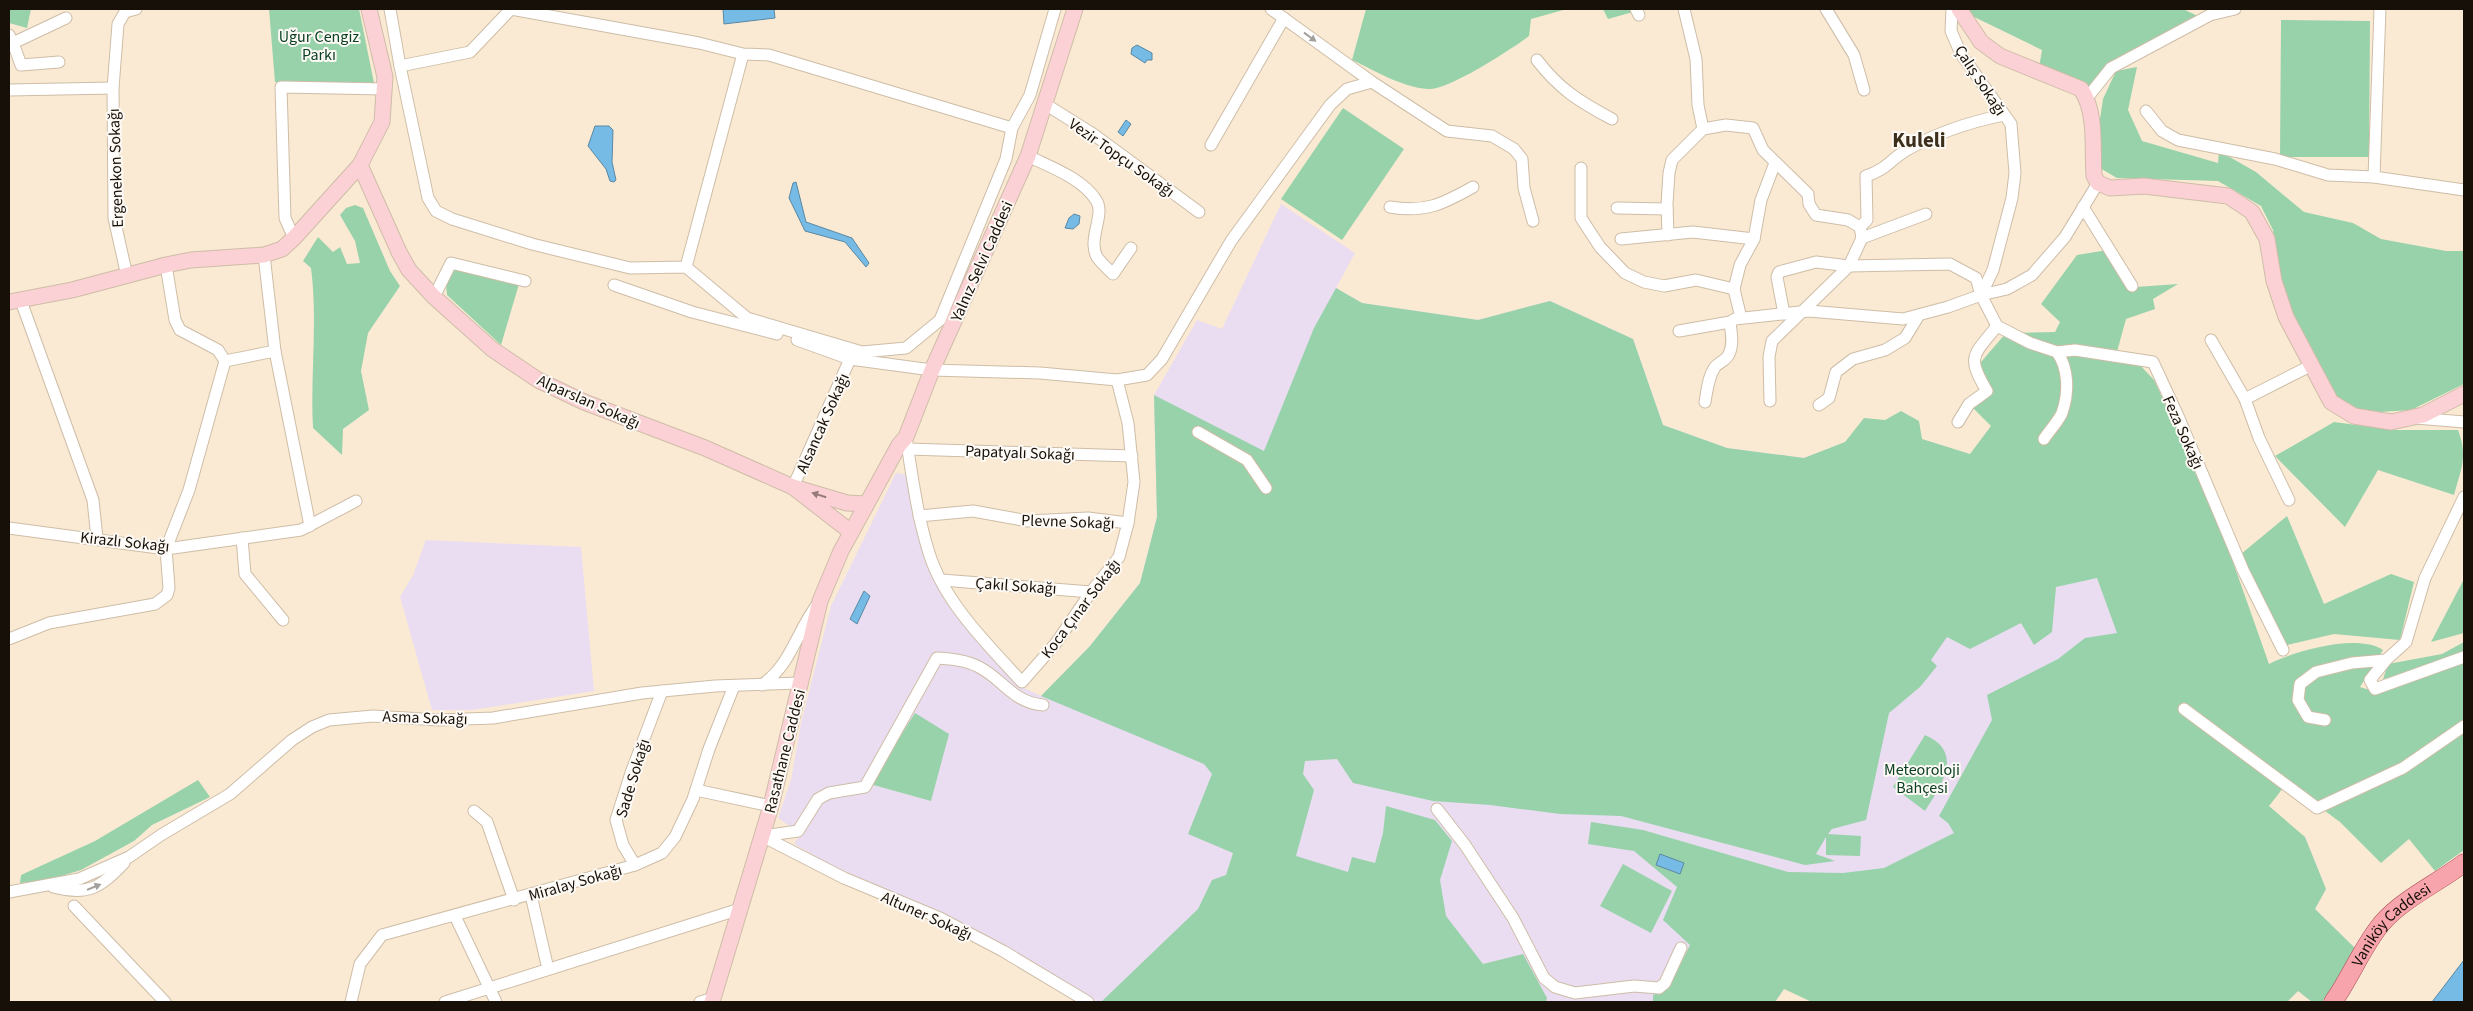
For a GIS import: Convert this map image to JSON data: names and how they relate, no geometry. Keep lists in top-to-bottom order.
{
  "streets": {
    "main road": ["Vaniköy Caddesi"],
    "street": [
      "Çalış Sokağı",
      "Vezir Topçu Sokağı",
      "Ergenekon Sokağı",
      "Yalnız Selvi Caddesi",
      "Alparslan Sokağı",
      "Alsancak Sokağı",
      "Feza Sokağı",
      "Papatyalı Sokağı",
      "Plevne Sokağı",
      "Kirazlı Sokağı",
      "Çakıl Sokağı",
      "Koca Çınar Sokağı",
      "Asma Sokağı",
      "Rasathane Caddesi",
      "Sade Sokağı",
      "Miralay Sokağı",
      "Altuner Sokağı"
    ]
  },
  "crossings": [
    ["Vezir Topçu Sokağı", "Yalnız Selvi Caddesi"],
    ["Yalnız Selvi Caddesi", "Alparslan Sokağı"],
    ["Yalnız Selvi Caddesi", "Papatyalı Sokağı"],
    ["Yalnız Selvi Caddesi", "Rasathane Caddesi"],
    ["Alparslan Sokağı", "Alsancak Sokağı"],
    ["Alparslan Sokağı", "Rasathane Caddesi"],
    ["Papatyalı Sokağı", "Koca Çınar Sokağı"],
    ["Plevne Sokağı", "Koca Çınar Sokağı"],
    ["Çakıl Sokağı", "Koca Çınar Sokağı"],
    ["Asma Sokağı", "Rasathane Caddesi"],
    ["Asma Sokağı", "Sade Sokağı"],
    ["Asma Sokağı", "Miralay Sokağı"],
    ["Rasathane Caddesi", "Altuner Sokağı"],
    ["Sade Sokağı", "Miralay Sokağı"]
  ],
  "districts": ["Kuleli"],
  "parks": ["Uğur Cengiz Parkı", "Meteoroloji Bahçesi"]
}
